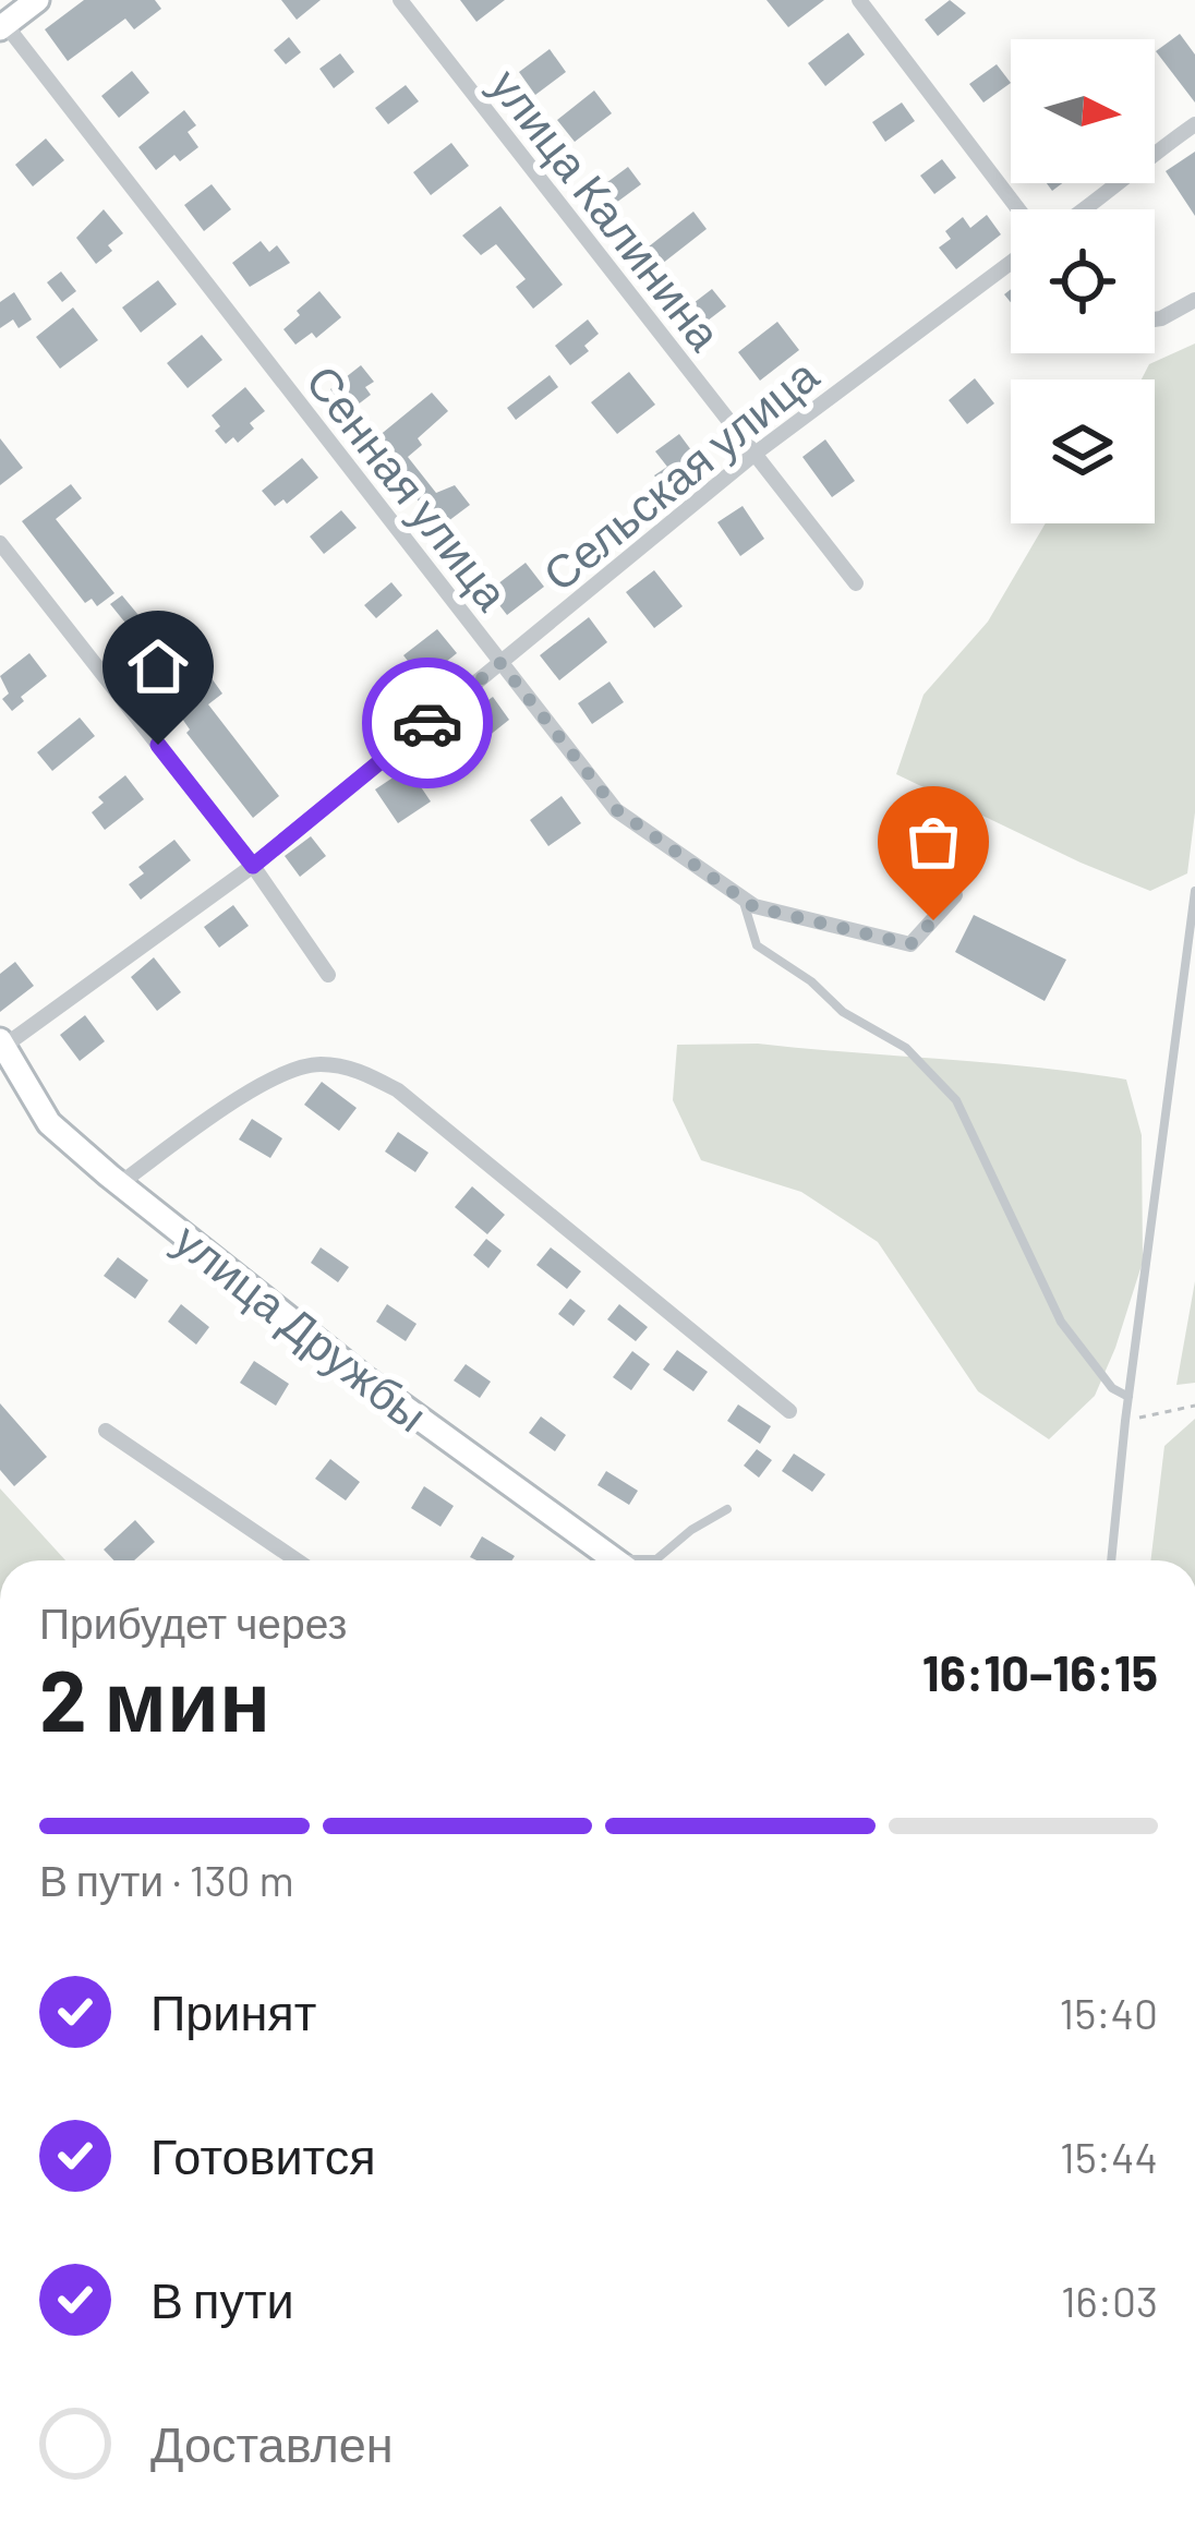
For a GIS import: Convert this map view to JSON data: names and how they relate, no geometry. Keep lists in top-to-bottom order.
{
  "streets": {
    "street": [
      "улица Калинина",
      "Сельская улица",
      "Сенная улица",
      "улица Дружбы"
    ]
  },
  "crossings": [
    ["улица Калинина", "Сельская улица"],
    ["Сельская улица", "Сенная улица"],
    ["Сельская улица", "улица Дружбы"]
  ],
  "north": "right",
  "page": {
    "heading": ["2 мин", "Прибудет через", "16:10–16:15"],
    "bar": "В пути · 130 m",
    "list": [
      ["Принят", "15:40"],
      ["Готовится", "15:44"],
      ["В пути", "16:03"],
      "Доставлен"
    ]
  }
}
